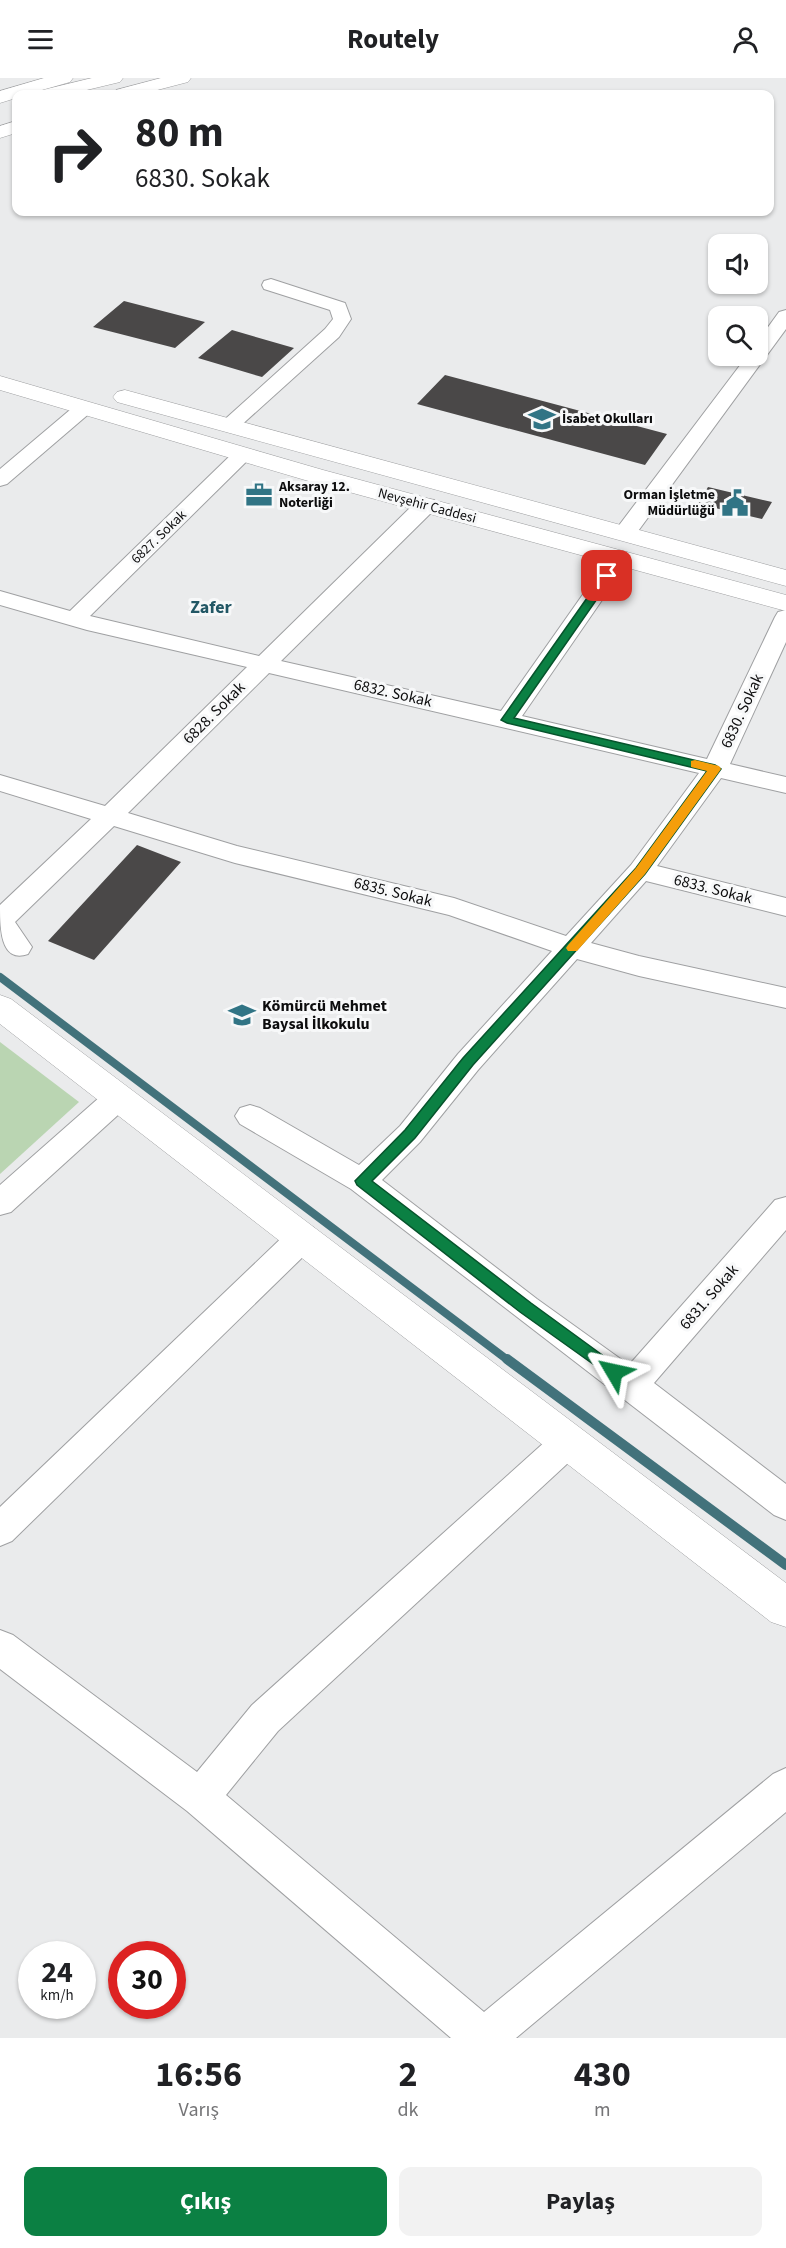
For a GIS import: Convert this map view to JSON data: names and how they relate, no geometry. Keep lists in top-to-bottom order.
{
  "streets": {
    "main road": ["Nevşehir Caddesi"],
    "street": [
      "6827. Sokak",
      "6832. Sokak",
      "6830. Sokak",
      "6828. Sokak",
      "6833. Sokak",
      "6835. Sokak",
      "6831. Sokak"
    ]
  },
  "crossings": [
    ["Nevşehir Caddesi", "6827. Sokak"],
    ["Nevşehir Caddesi", "6828. Sokak"],
    ["6827. Sokak", "6832. Sokak"],
    ["6832. Sokak", "6830. Sokak"],
    ["6832. Sokak", "6828. Sokak"],
    ["6830. Sokak", "6833. Sokak"],
    ["6830. Sokak", "6835. Sokak"],
    ["6828. Sokak", "6835. Sokak"]
  ],
  "districts": ["Zafer"],
  "places": {
    "school or university": ["İsabet Okulları", "Kömürcü Mehmet Baysal İlkokulu"],
    "office": ["Aksaray 12. Noterliği"],
    "public building": ["Orman İşletme Müdürlüğü"]
  },
  "page": {
    "header": "Routely",
    "turn": ["80 m", "6830. Sokak"],
    "speed": "24 km/h",
    "limit": "30",
    "eta": [
      "16:56",
      "Varış",
      "2",
      "dk",
      "430",
      "m"
    ],
    "buttons": ["Çıkış", "Paylaş"]
  }
}
